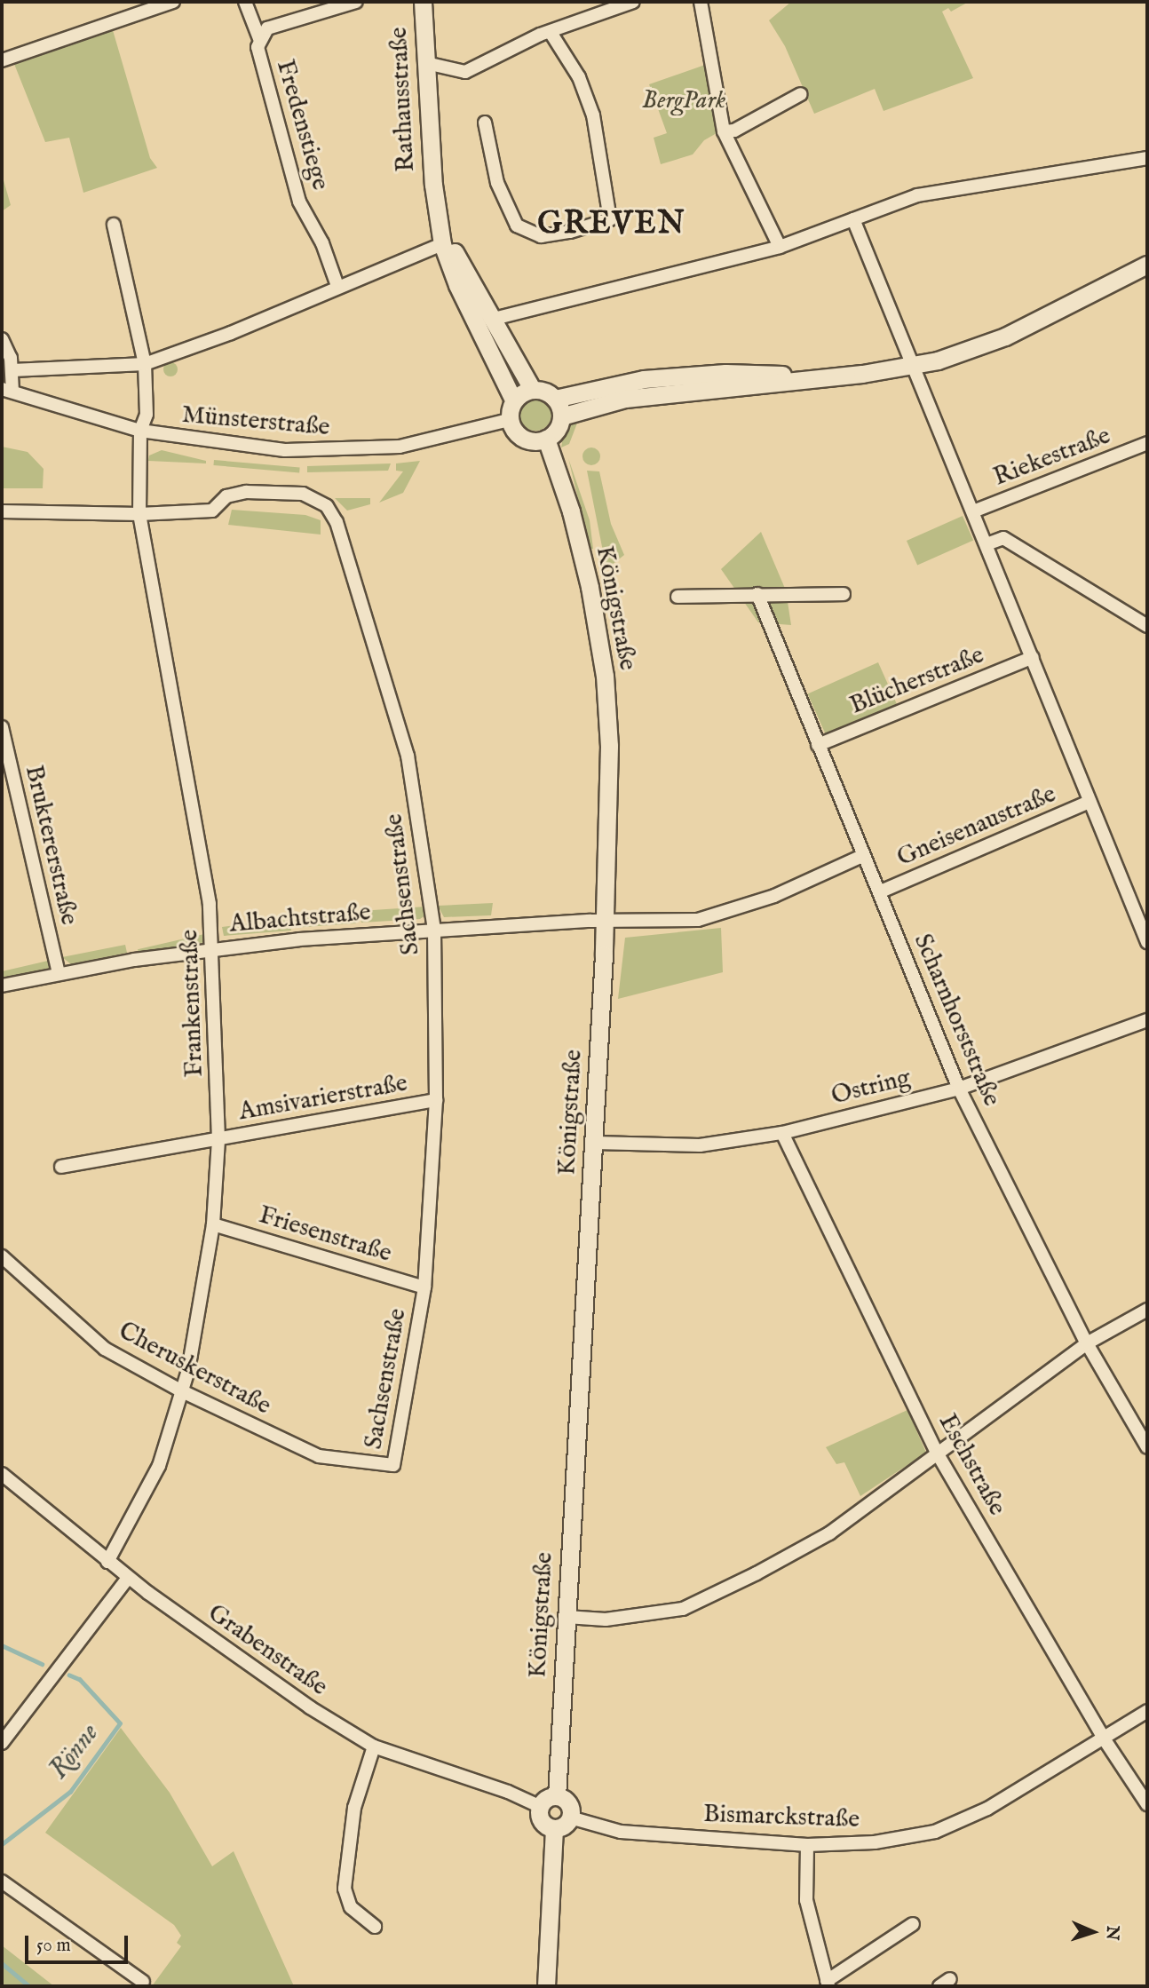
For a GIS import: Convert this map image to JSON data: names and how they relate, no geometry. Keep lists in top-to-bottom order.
{
  "streets": {
    "street": [
      "Rathausstraße",
      "Fredenstiege",
      "Münsterstraße",
      "Riekestraße",
      "Königstraße",
      "Blücherstraße",
      "Gneisenaustraße",
      "Bruktererstraße",
      "Sachsenstraße",
      "Albachtstraße",
      "Frankenstraße",
      "Scharnhorststraße",
      "Ostring",
      "Amsivarierstraße",
      "Friesenstraße",
      "Cheruskerstraße",
      "Eschstraße",
      "Grabenstraße",
      "Bismarckstraße"
    ]
  },
  "crossings": [
    ["Münsterstraße", "Königstraße"],
    ["Münsterstraße", "Frankenstraße"],
    ["Königstraße", "Albachtstraße"],
    ["Königstraße", "Ostring"],
    ["Königstraße", "Grabenstraße"],
    ["Königstraße", "Bismarckstraße"],
    ["Blücherstraße", "Scharnhorststraße"],
    ["Gneisenaustraße", "Scharnhorststraße"],
    ["Bruktererstraße", "Albachtstraße"],
    ["Sachsenstraße", "Albachtstraße"],
    ["Sachsenstraße", "Frankenstraße"],
    ["Sachsenstraße", "Amsivarierstraße"],
    ["Sachsenstraße", "Friesenstraße"],
    ["Sachsenstraße", "Cheruskerstraße"],
    ["Albachtstraße", "Frankenstraße"],
    ["Albachtstraße", "Scharnhorststraße"],
    ["Frankenstraße", "Amsivarierstraße"],
    ["Frankenstraße", "Friesenstraße"],
    ["Frankenstraße", "Cheruskerstraße"],
    ["Frankenstraße", "Grabenstraße"],
    ["Scharnhorststraße", "Ostring"],
    ["Ostring", "Eschstraße"],
    ["Eschstraße", "Bismarckstraße"],
    ["Grabenstraße", "Bismarckstraße"]
  ],
  "districts": ["GREVEN"],
  "water": ["Rönne"],
  "parks": ["BergPark"],
  "scale_bar": "50 m",
  "north": "right"
}
